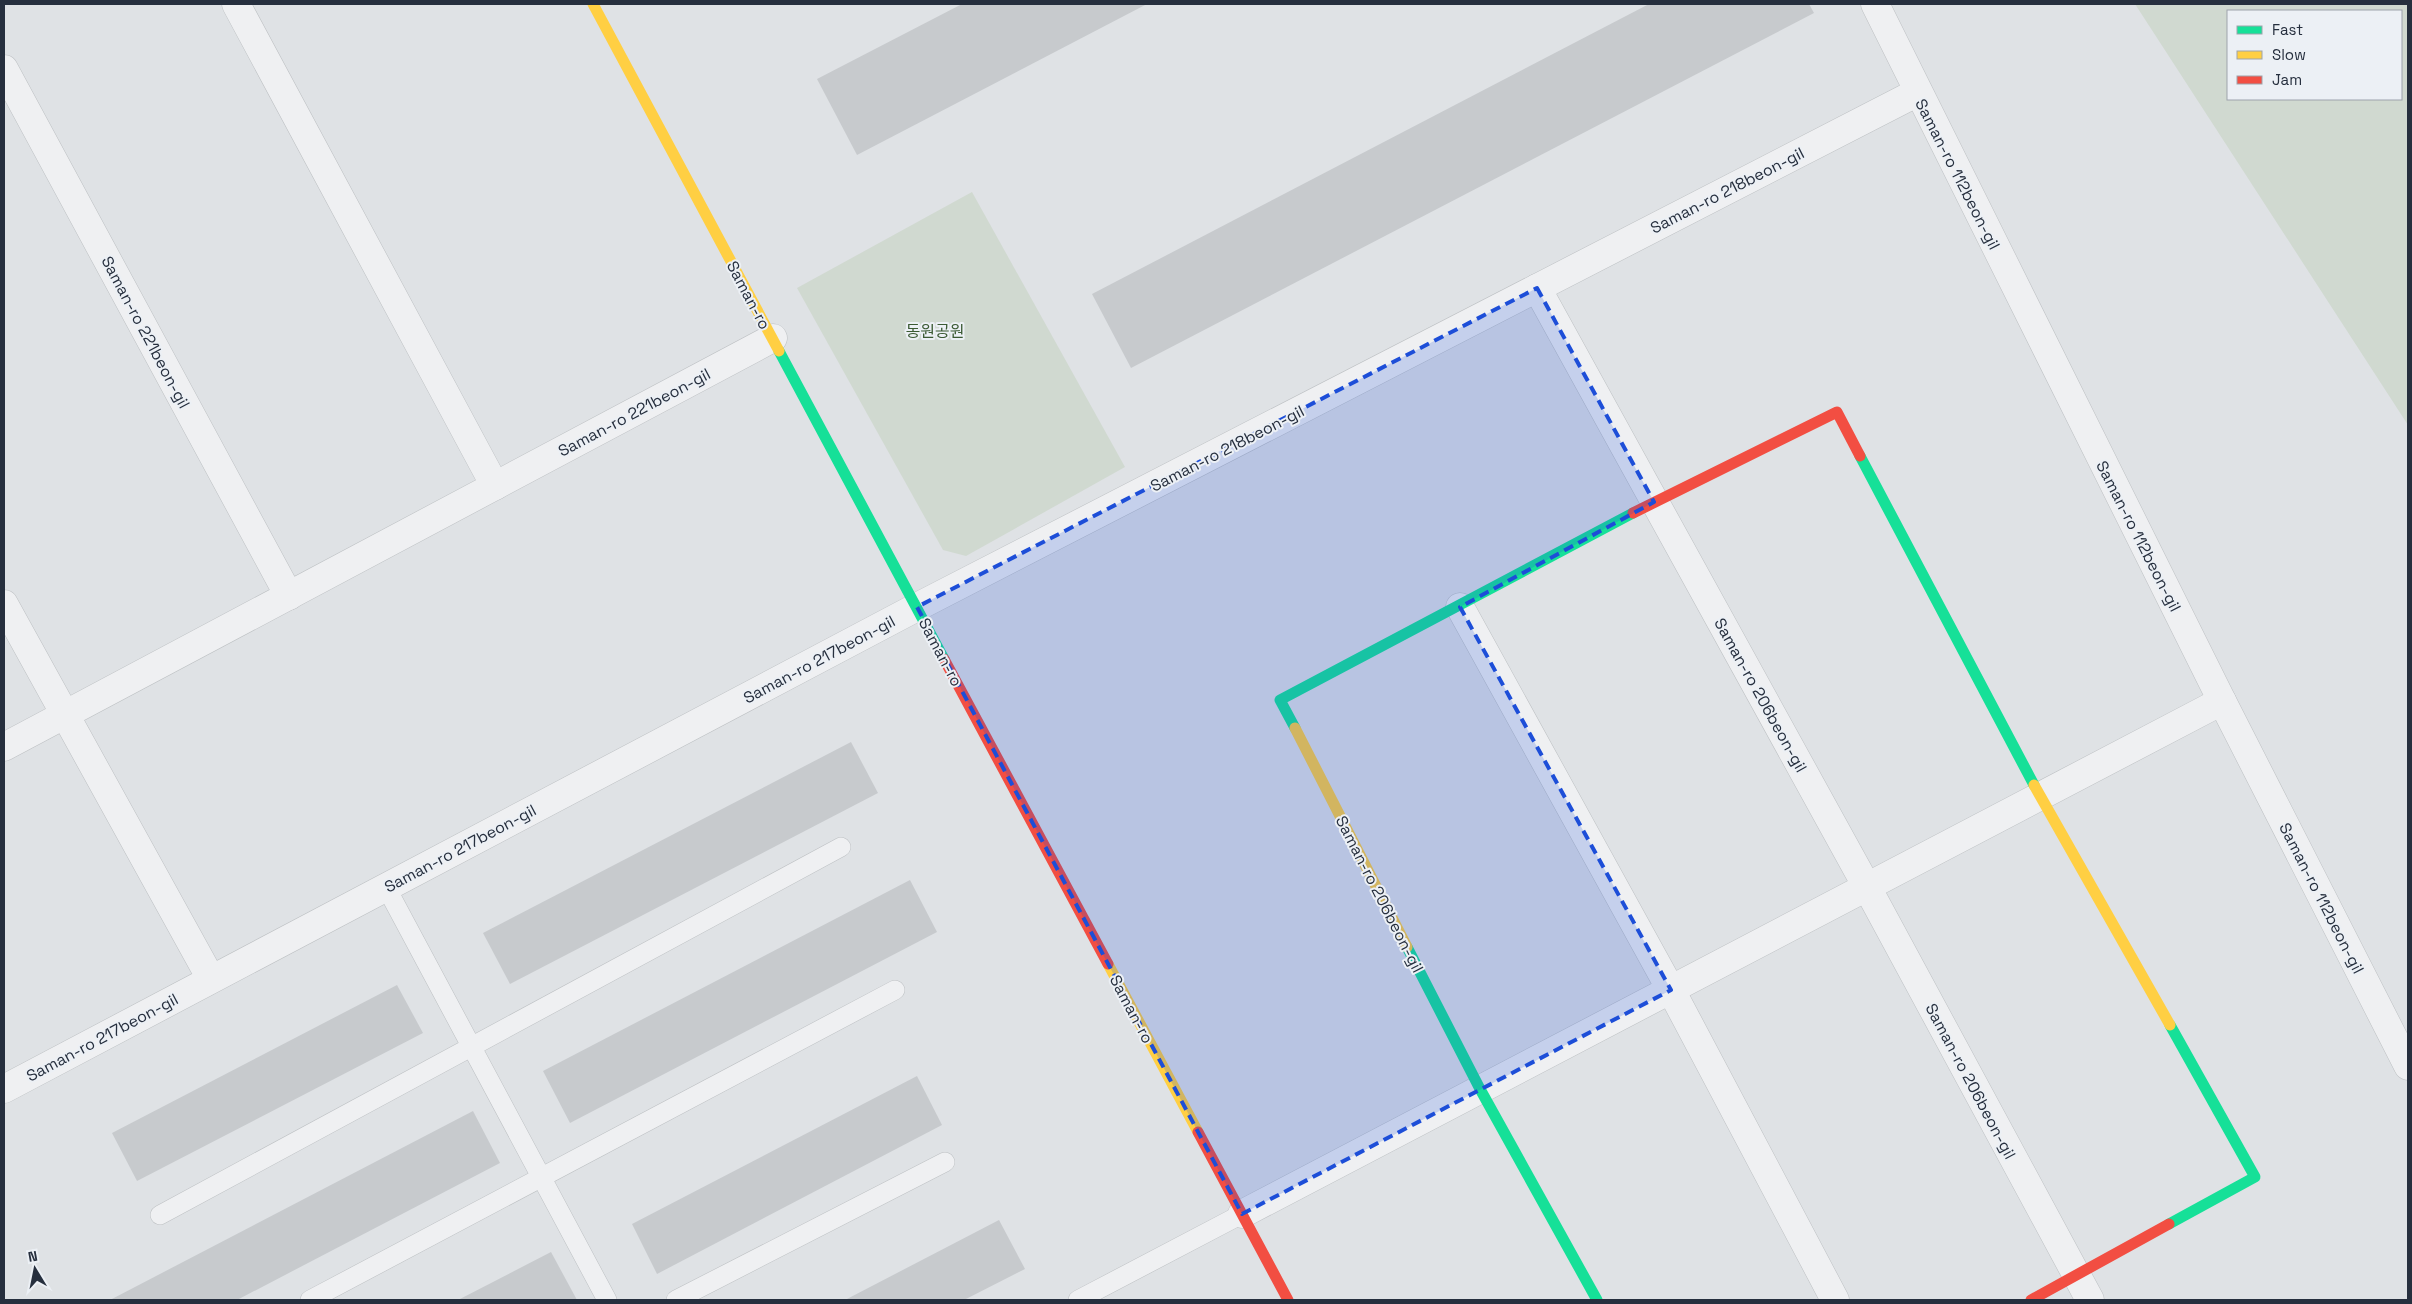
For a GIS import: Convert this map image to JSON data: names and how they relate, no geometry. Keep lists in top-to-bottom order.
{
  "streets": {
    "street": [
      "Saman-ro 112beon-gil",
      "Saman-ro 218beon-gil",
      "Saman-ro",
      "Saman-ro 221beon-gil",
      "Saman-ro 217beon-gil",
      "Saman-ro 206beon-gil"
    ]
  },
  "crossings": [
    ["Saman-ro 112beon-gil", "Saman-ro 218beon-gil"],
    ["Saman-ro 218beon-gil", "Saman-ro"],
    ["Saman-ro 218beon-gil", "Saman-ro 217beon-gil"],
    ["Saman-ro", "Saman-ro 221beon-gil"],
    ["Saman-ro", "Saman-ro 217beon-gil"]
  ],
  "parks": ["동원공원"],
  "legend": ["Fast", "Slow", "Jam"],
  "north": "top"
}
